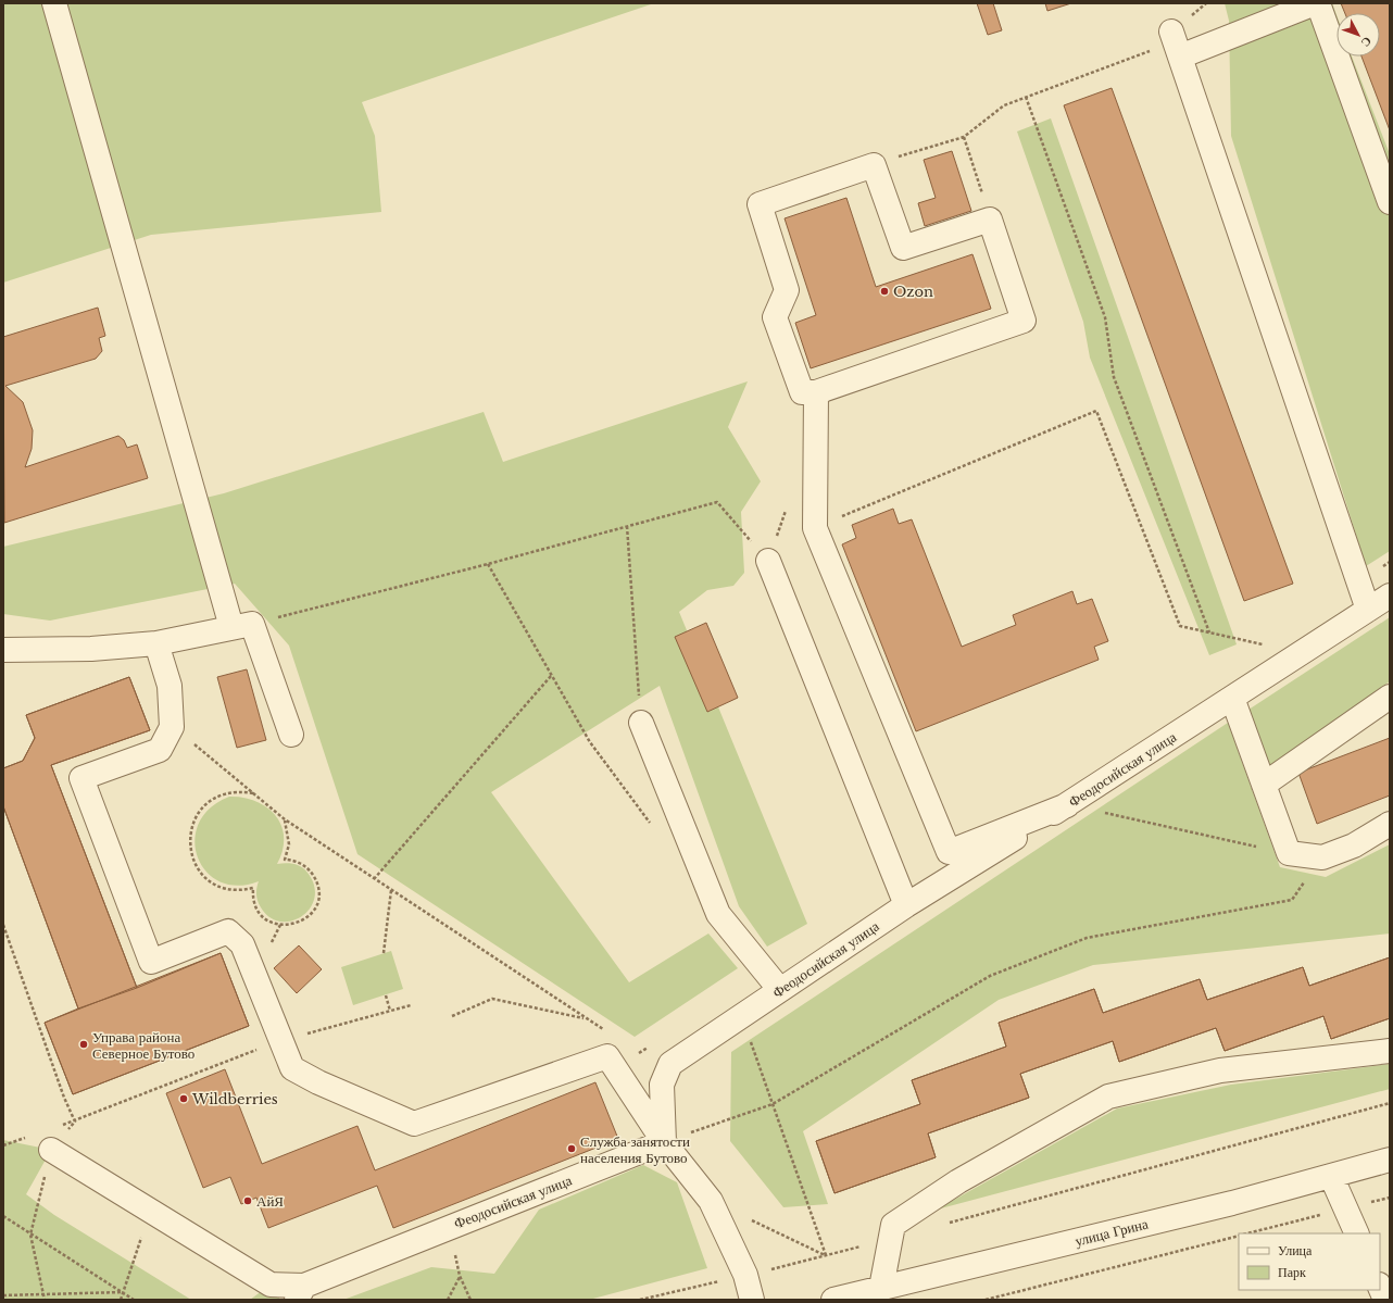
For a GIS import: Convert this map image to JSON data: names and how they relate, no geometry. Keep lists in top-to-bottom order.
{
  "streets": {
    "street": ["Феодосийская улица", "улица Грина"]
  },
  "places": [
    "Ozon",
    "Управа района Северное Бутово",
    "Wildberries",
    "Служба занятости населения Бутово",
    "АйЯ"
  ],
  "legend": ["Улица", "Парк"],
  "north": "bottom right"
}
